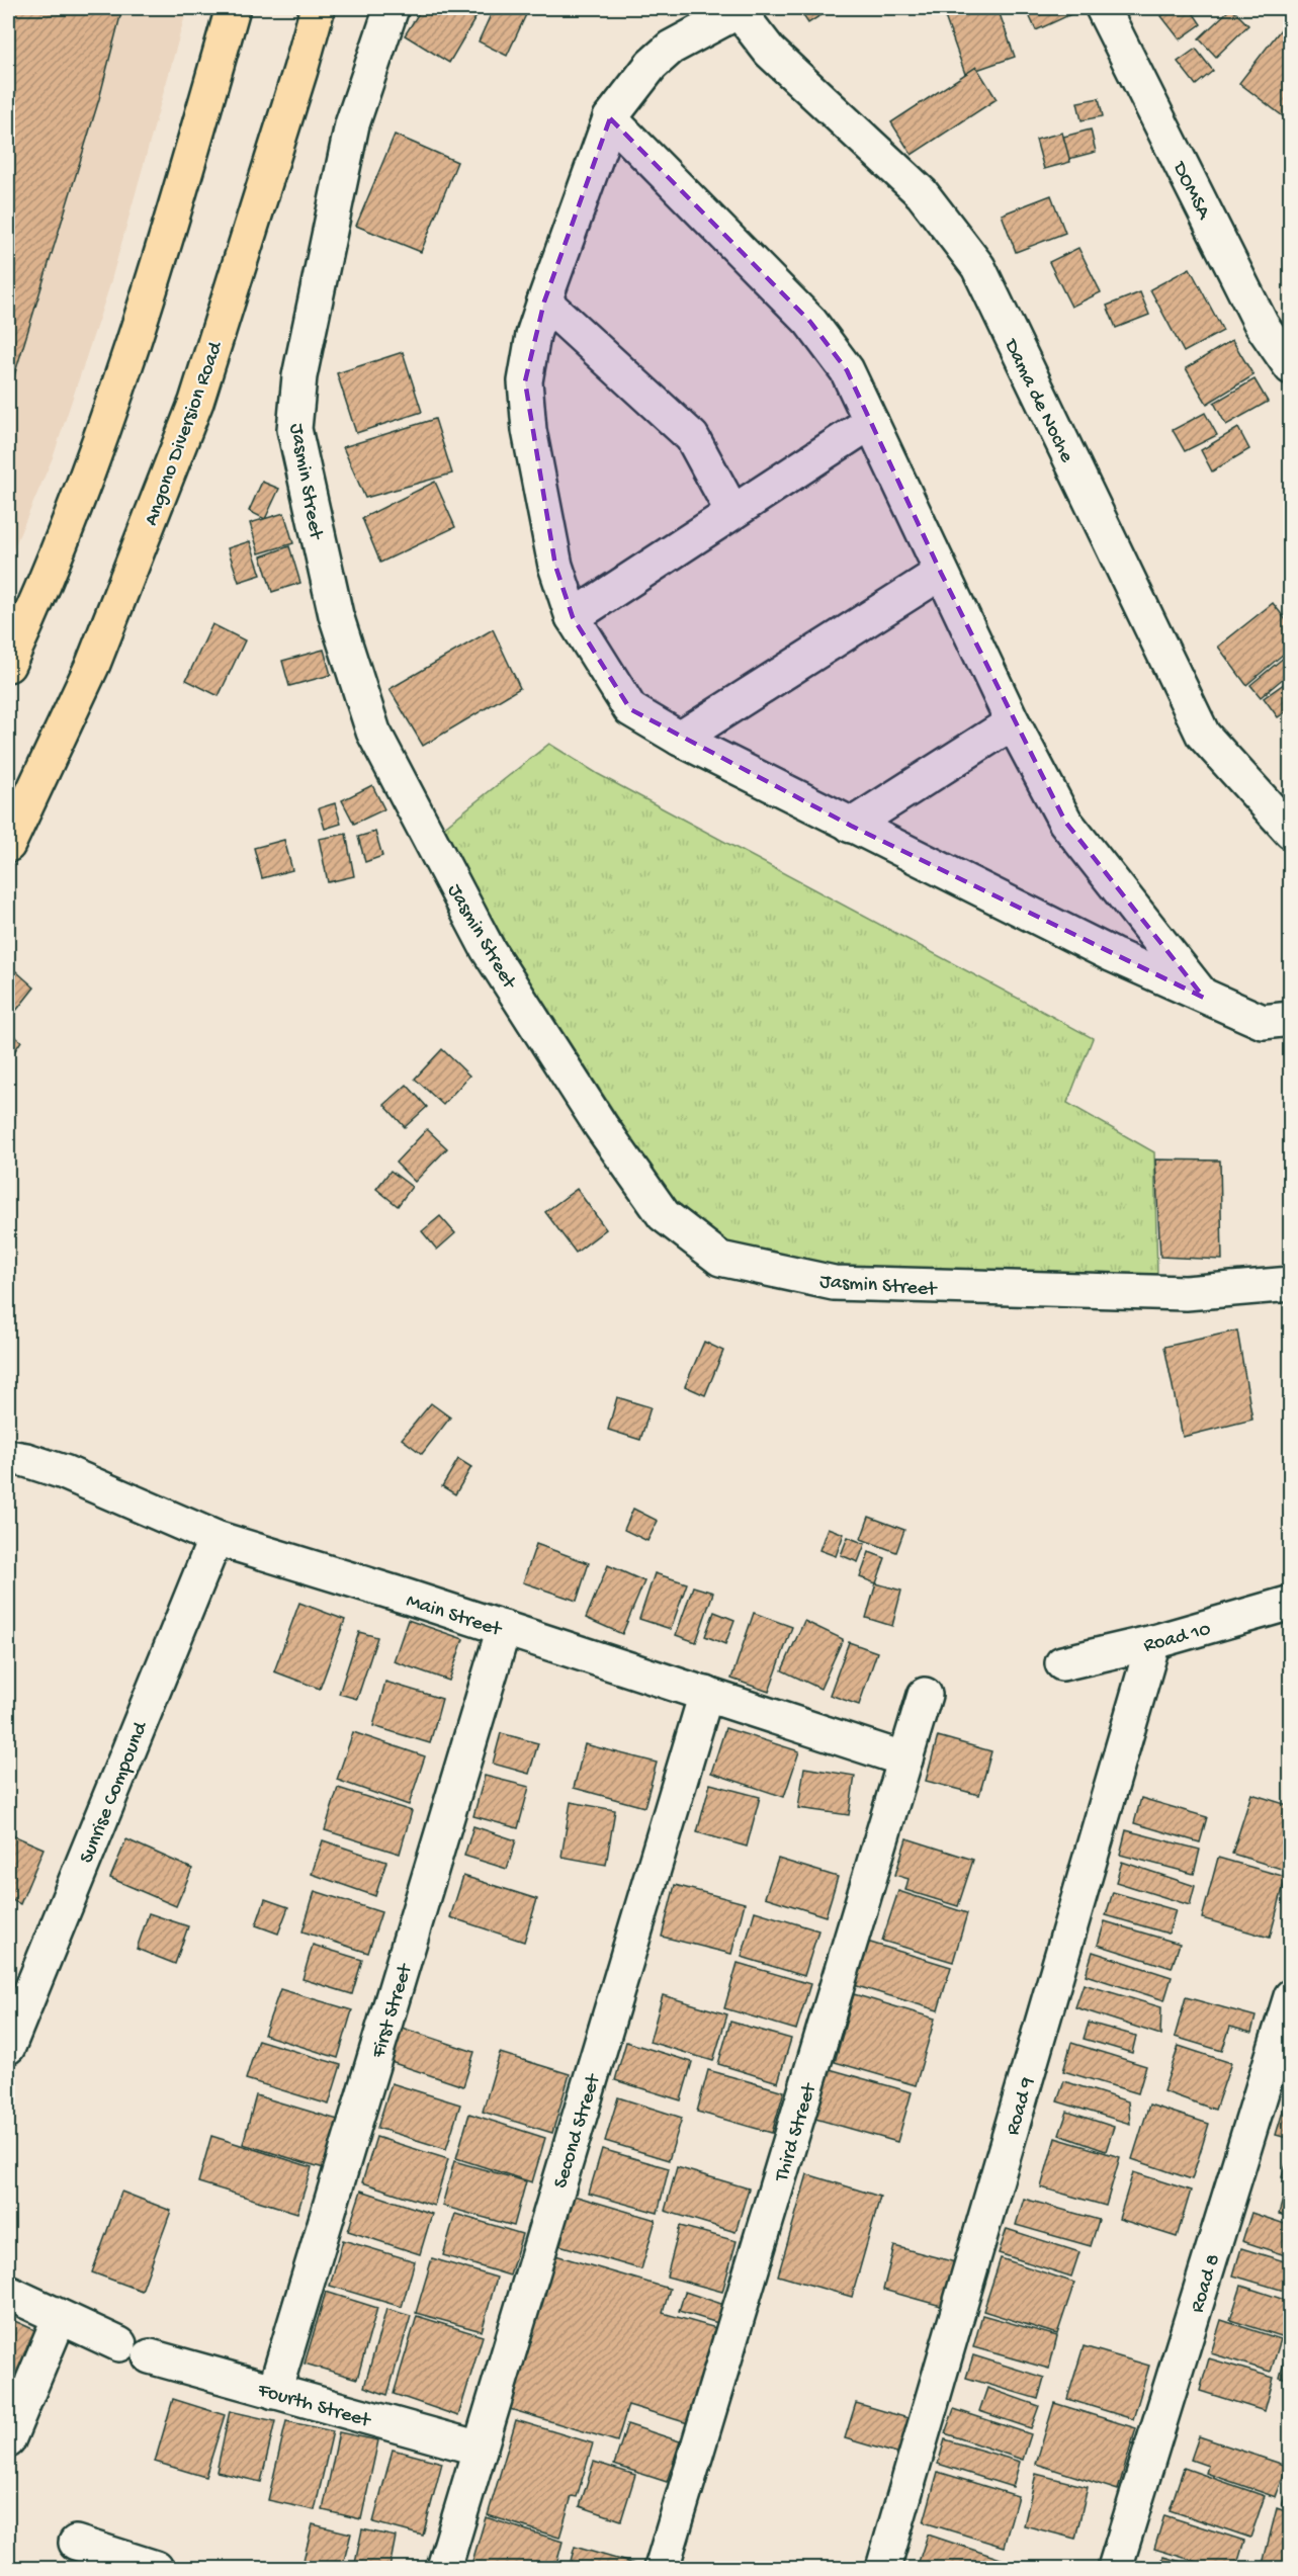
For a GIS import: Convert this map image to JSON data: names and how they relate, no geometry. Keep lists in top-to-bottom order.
{
  "streets": {
    "main road": ["Angono Diversion Road"],
    "street": [
      "DOMSA",
      "Dama de Noche",
      "Jasmin Street",
      "Main Street",
      "Road 10",
      "Sunrise Compound",
      "First Street",
      "Road 9",
      "Second Street",
      "Third Street",
      "Road 8",
      "Fourth Street"
    ]
  },
  "crossings": [
    ["Main Street", "Sunrise Compound"],
    ["Main Street", "First Street"],
    ["Main Street", "Second Street"],
    ["Main Street", "Third Street"],
    ["Road 10", "Road 9"],
    ["First Street", "Fourth Street"],
    ["Second Street", "Fourth Street"]
  ]
}
